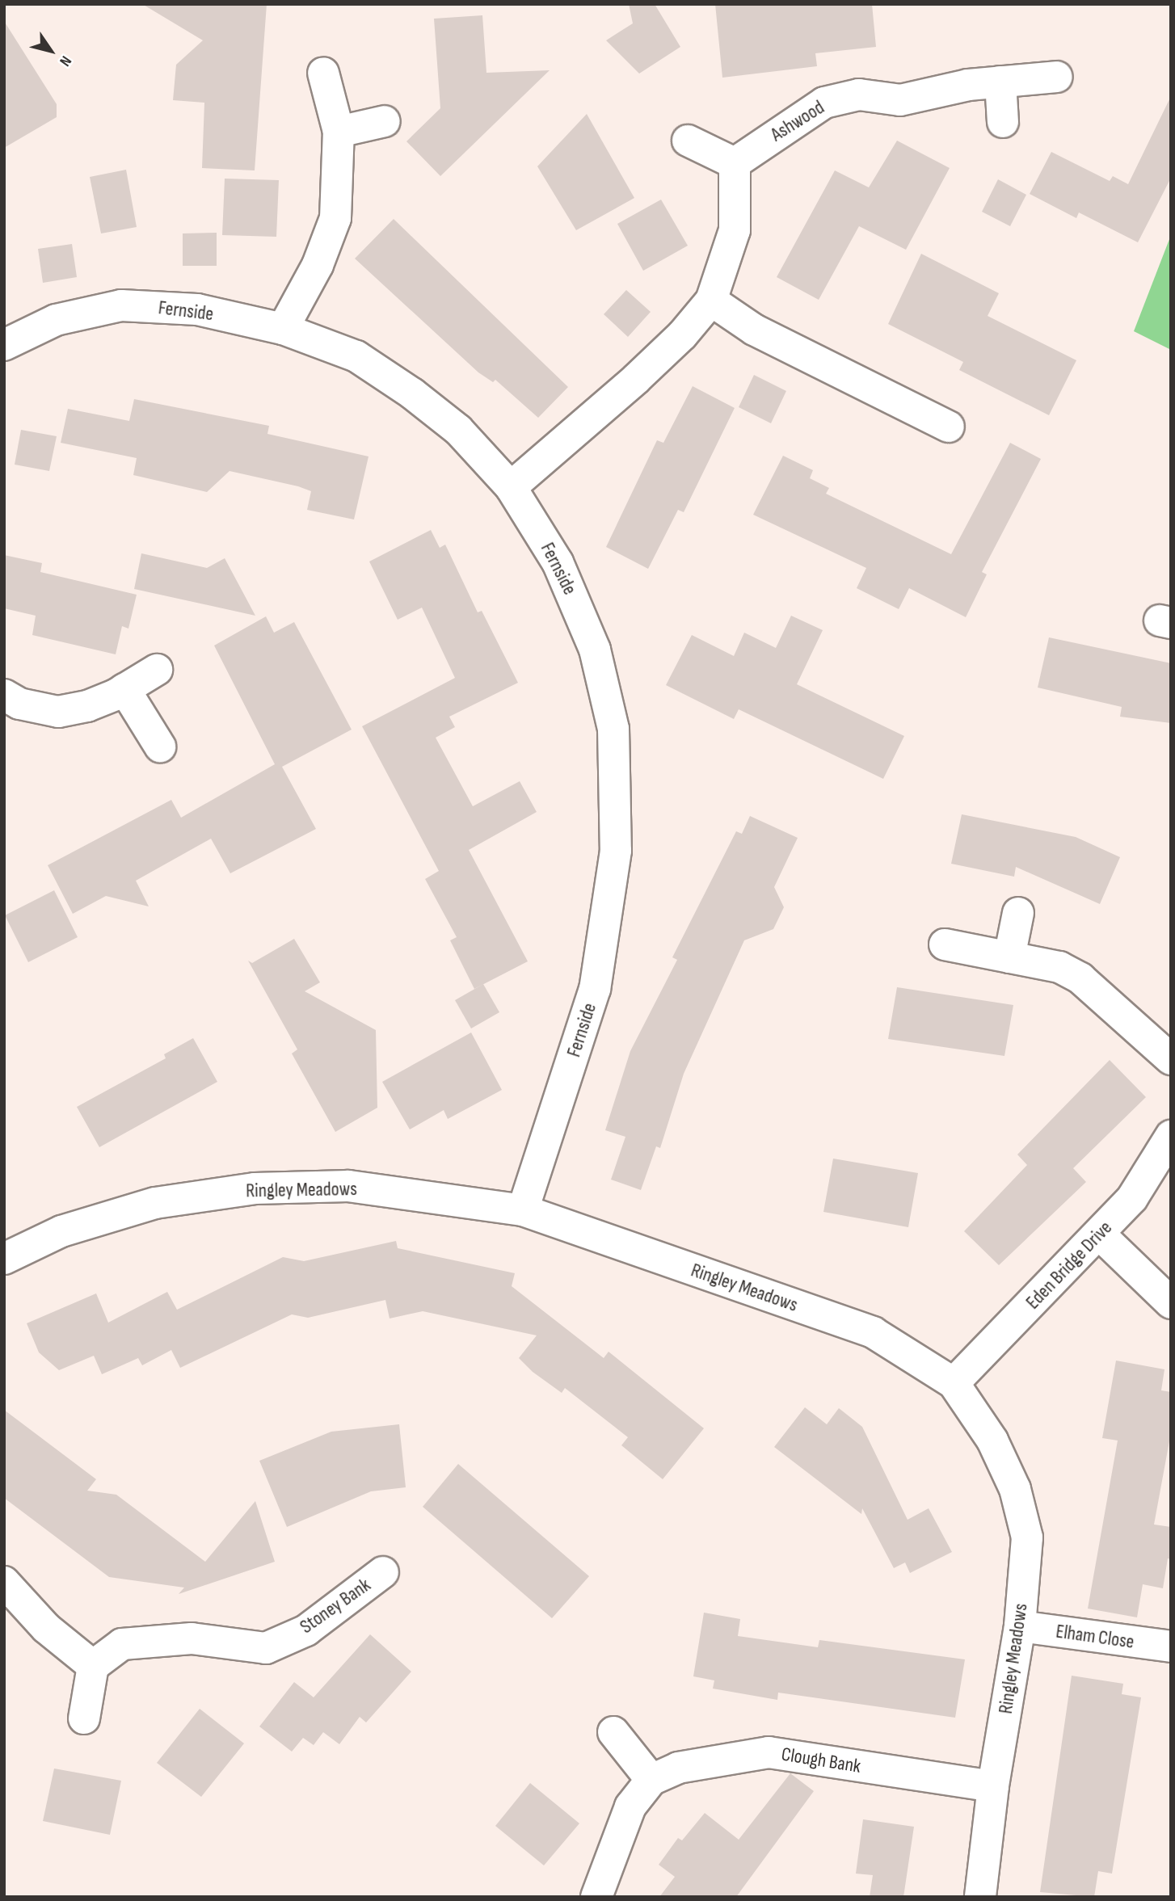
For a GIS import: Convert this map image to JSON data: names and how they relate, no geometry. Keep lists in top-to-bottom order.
{
  "streets": {
    "street": [
      "Ashwood",
      "Fernside",
      "Ringley Meadows",
      "Eden Bridge Drive",
      "Stoney Bank",
      "Elham Close",
      "Clough Bank"
    ]
  },
  "crossings": [
    ["Fernside", "Ringley Meadows"],
    ["Ringley Meadows", "Eden Bridge Drive"],
    ["Ringley Meadows", "Elham Close"],
    ["Ringley Meadows", "Clough Bank"]
  ],
  "north": "bottom right"
}
